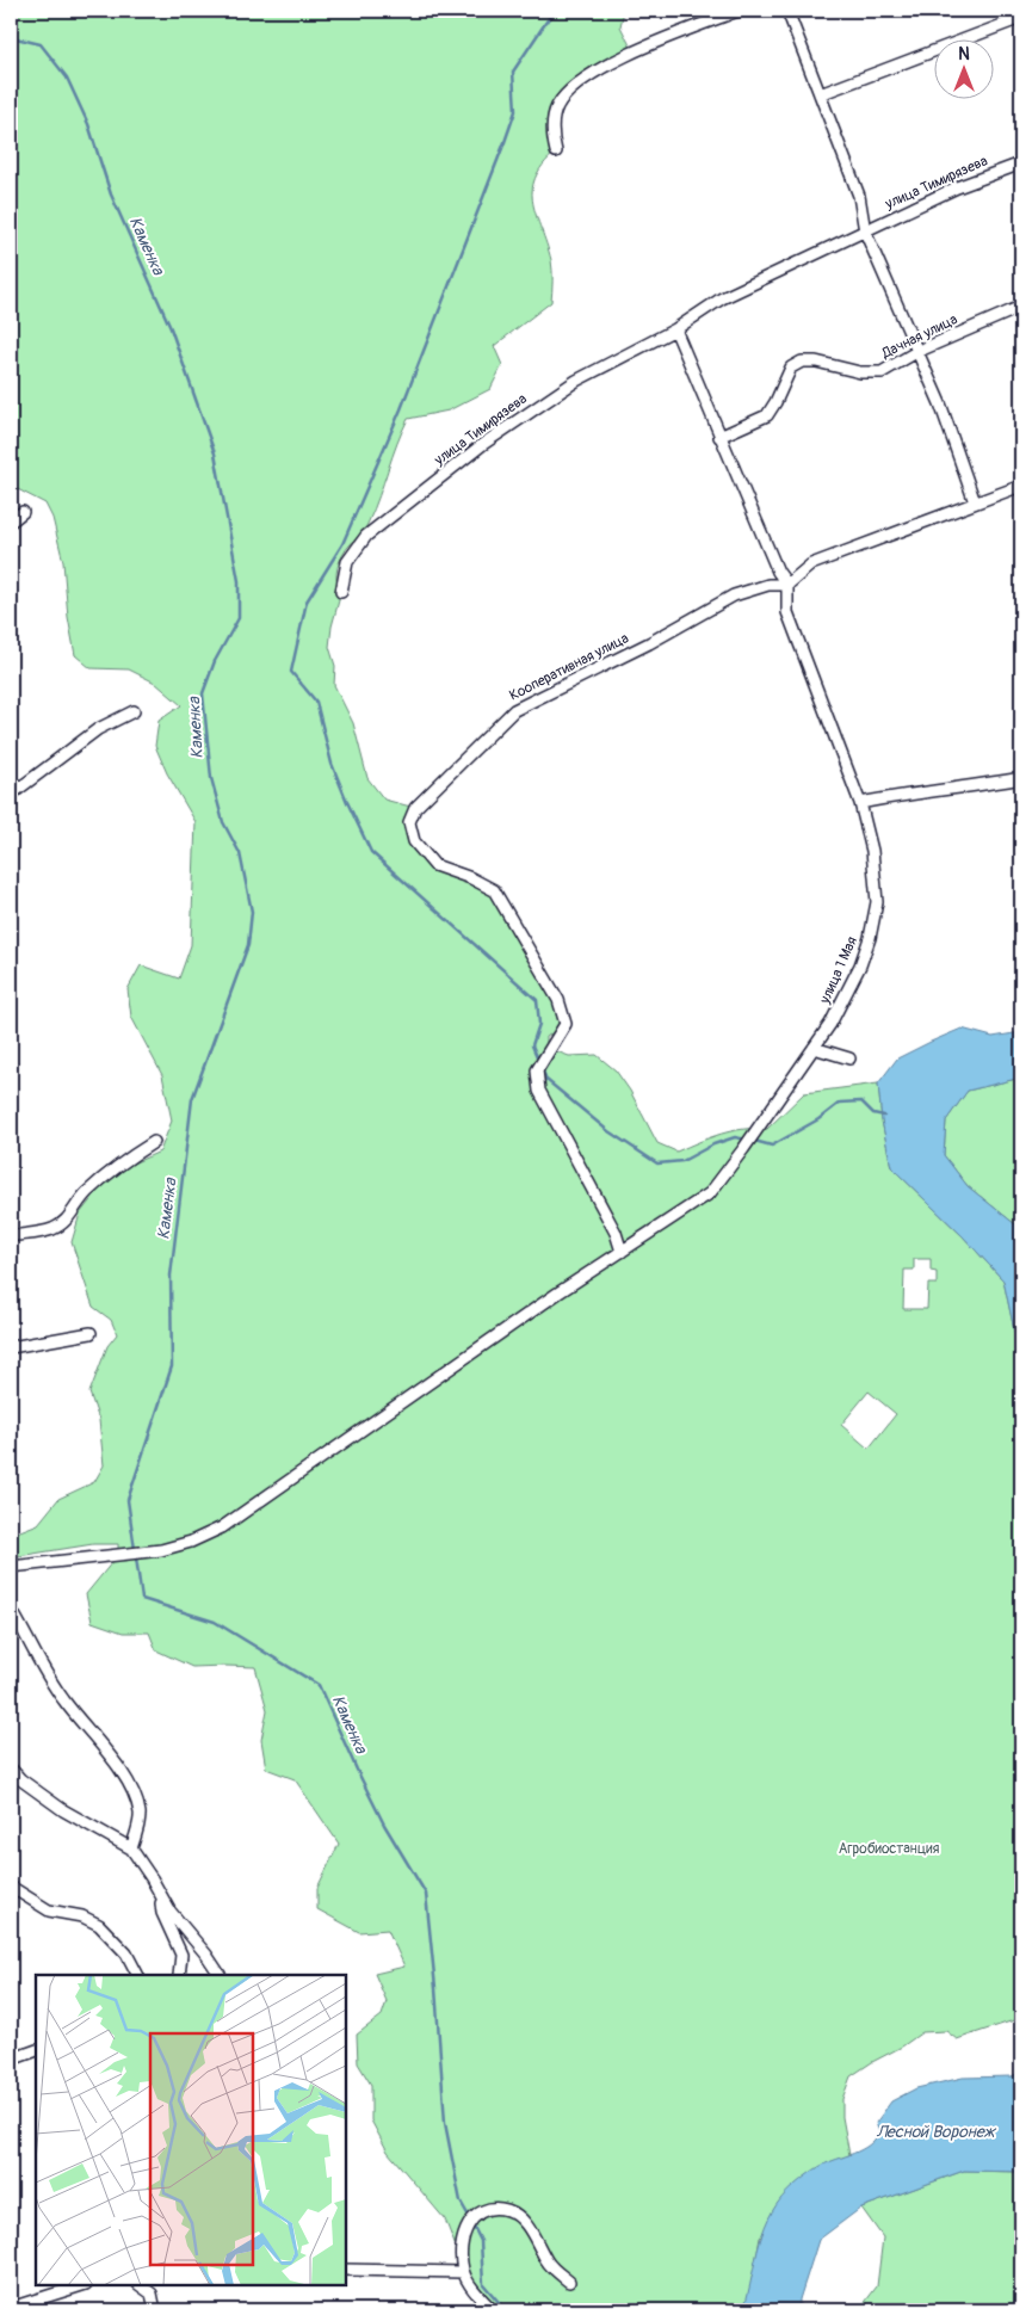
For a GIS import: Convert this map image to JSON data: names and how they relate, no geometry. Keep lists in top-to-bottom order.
{
  "streets": {
    "street": [
      "улица Тимирязева",
      "Дачная улица",
      "Кооперативная улица",
      "улица 1 Мая"
    ]
  },
  "crossings": [
    ["Кооперативная улица", "улица 1 Мая"]
  ],
  "water": ["Каменка", "Лесной Воронеж"],
  "parks": ["Агробиостанция"],
  "north": "top"
}
